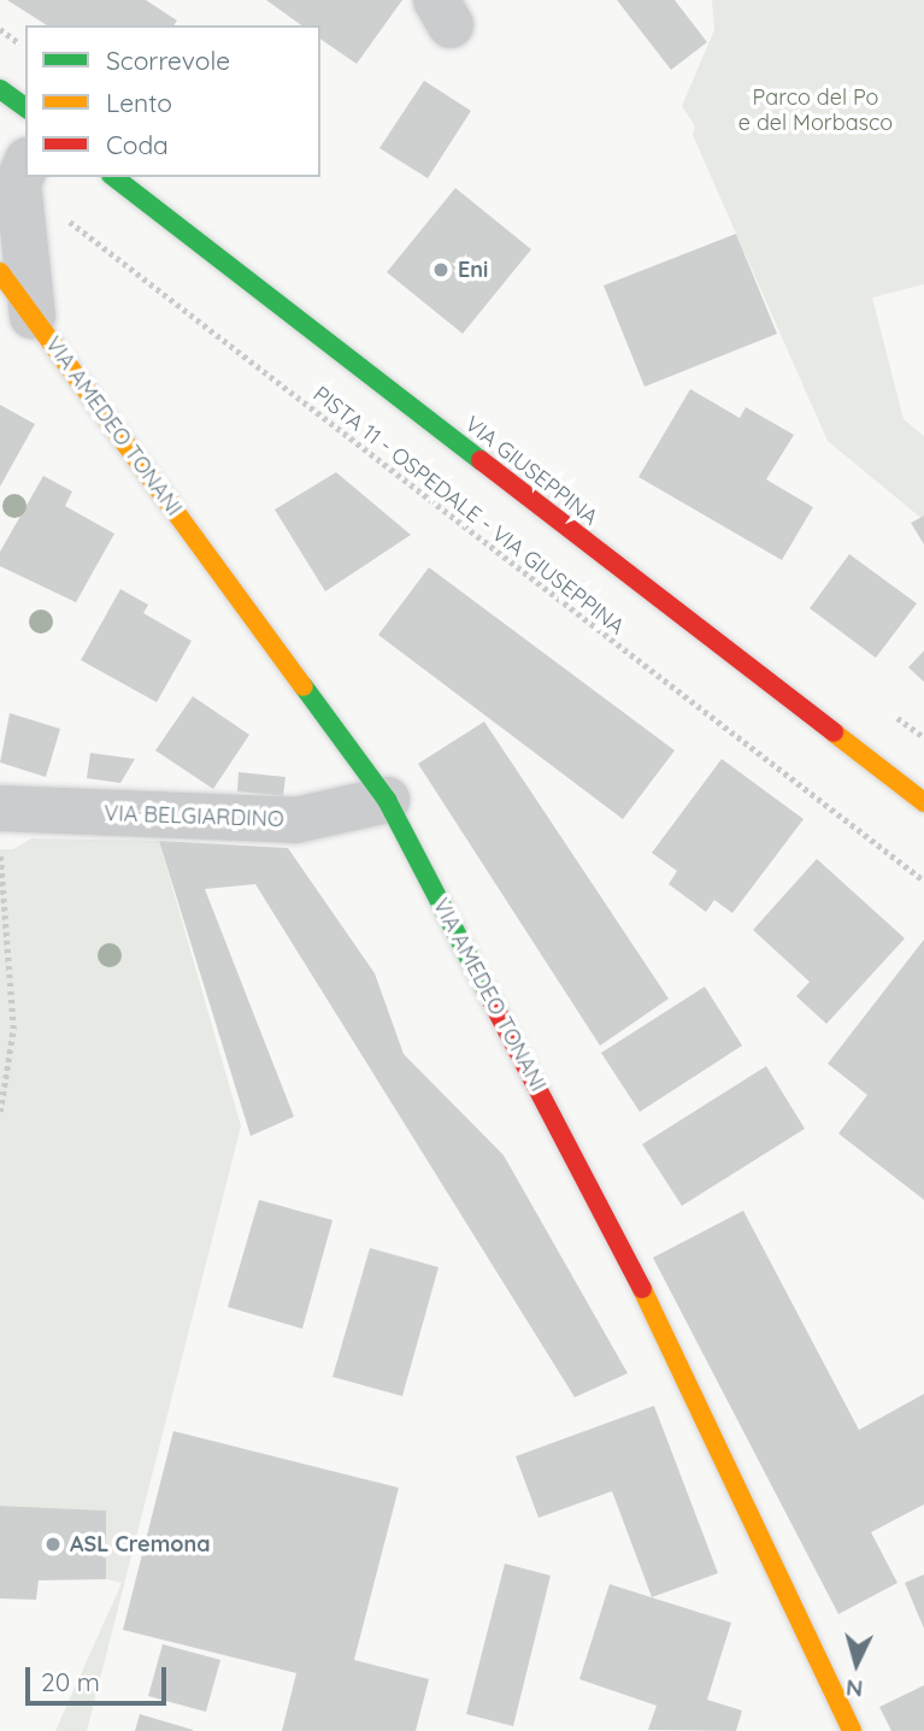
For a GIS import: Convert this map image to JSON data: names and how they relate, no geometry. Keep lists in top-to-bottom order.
{
  "streets": {
    "street": ["VIA AMEDEO TONANI", "VIA GIUSEPPINA", "VIA BELGIARDINO"],
    "path": ["PISTA 11 - OSPEDALE - VIA GIUSEPPINA"]
  },
  "crossings": [
    ["VIA AMEDEO TONANI", "VIA BELGIARDINO"]
  ],
  "parks": ["Parco del Po e del Morbasco"],
  "places": ["Eni", "ASL Cremona"],
  "legend": ["Scorrevole", "Lento", "Coda"],
  "scale_bar": "20 m",
  "north": "bottom"
}
